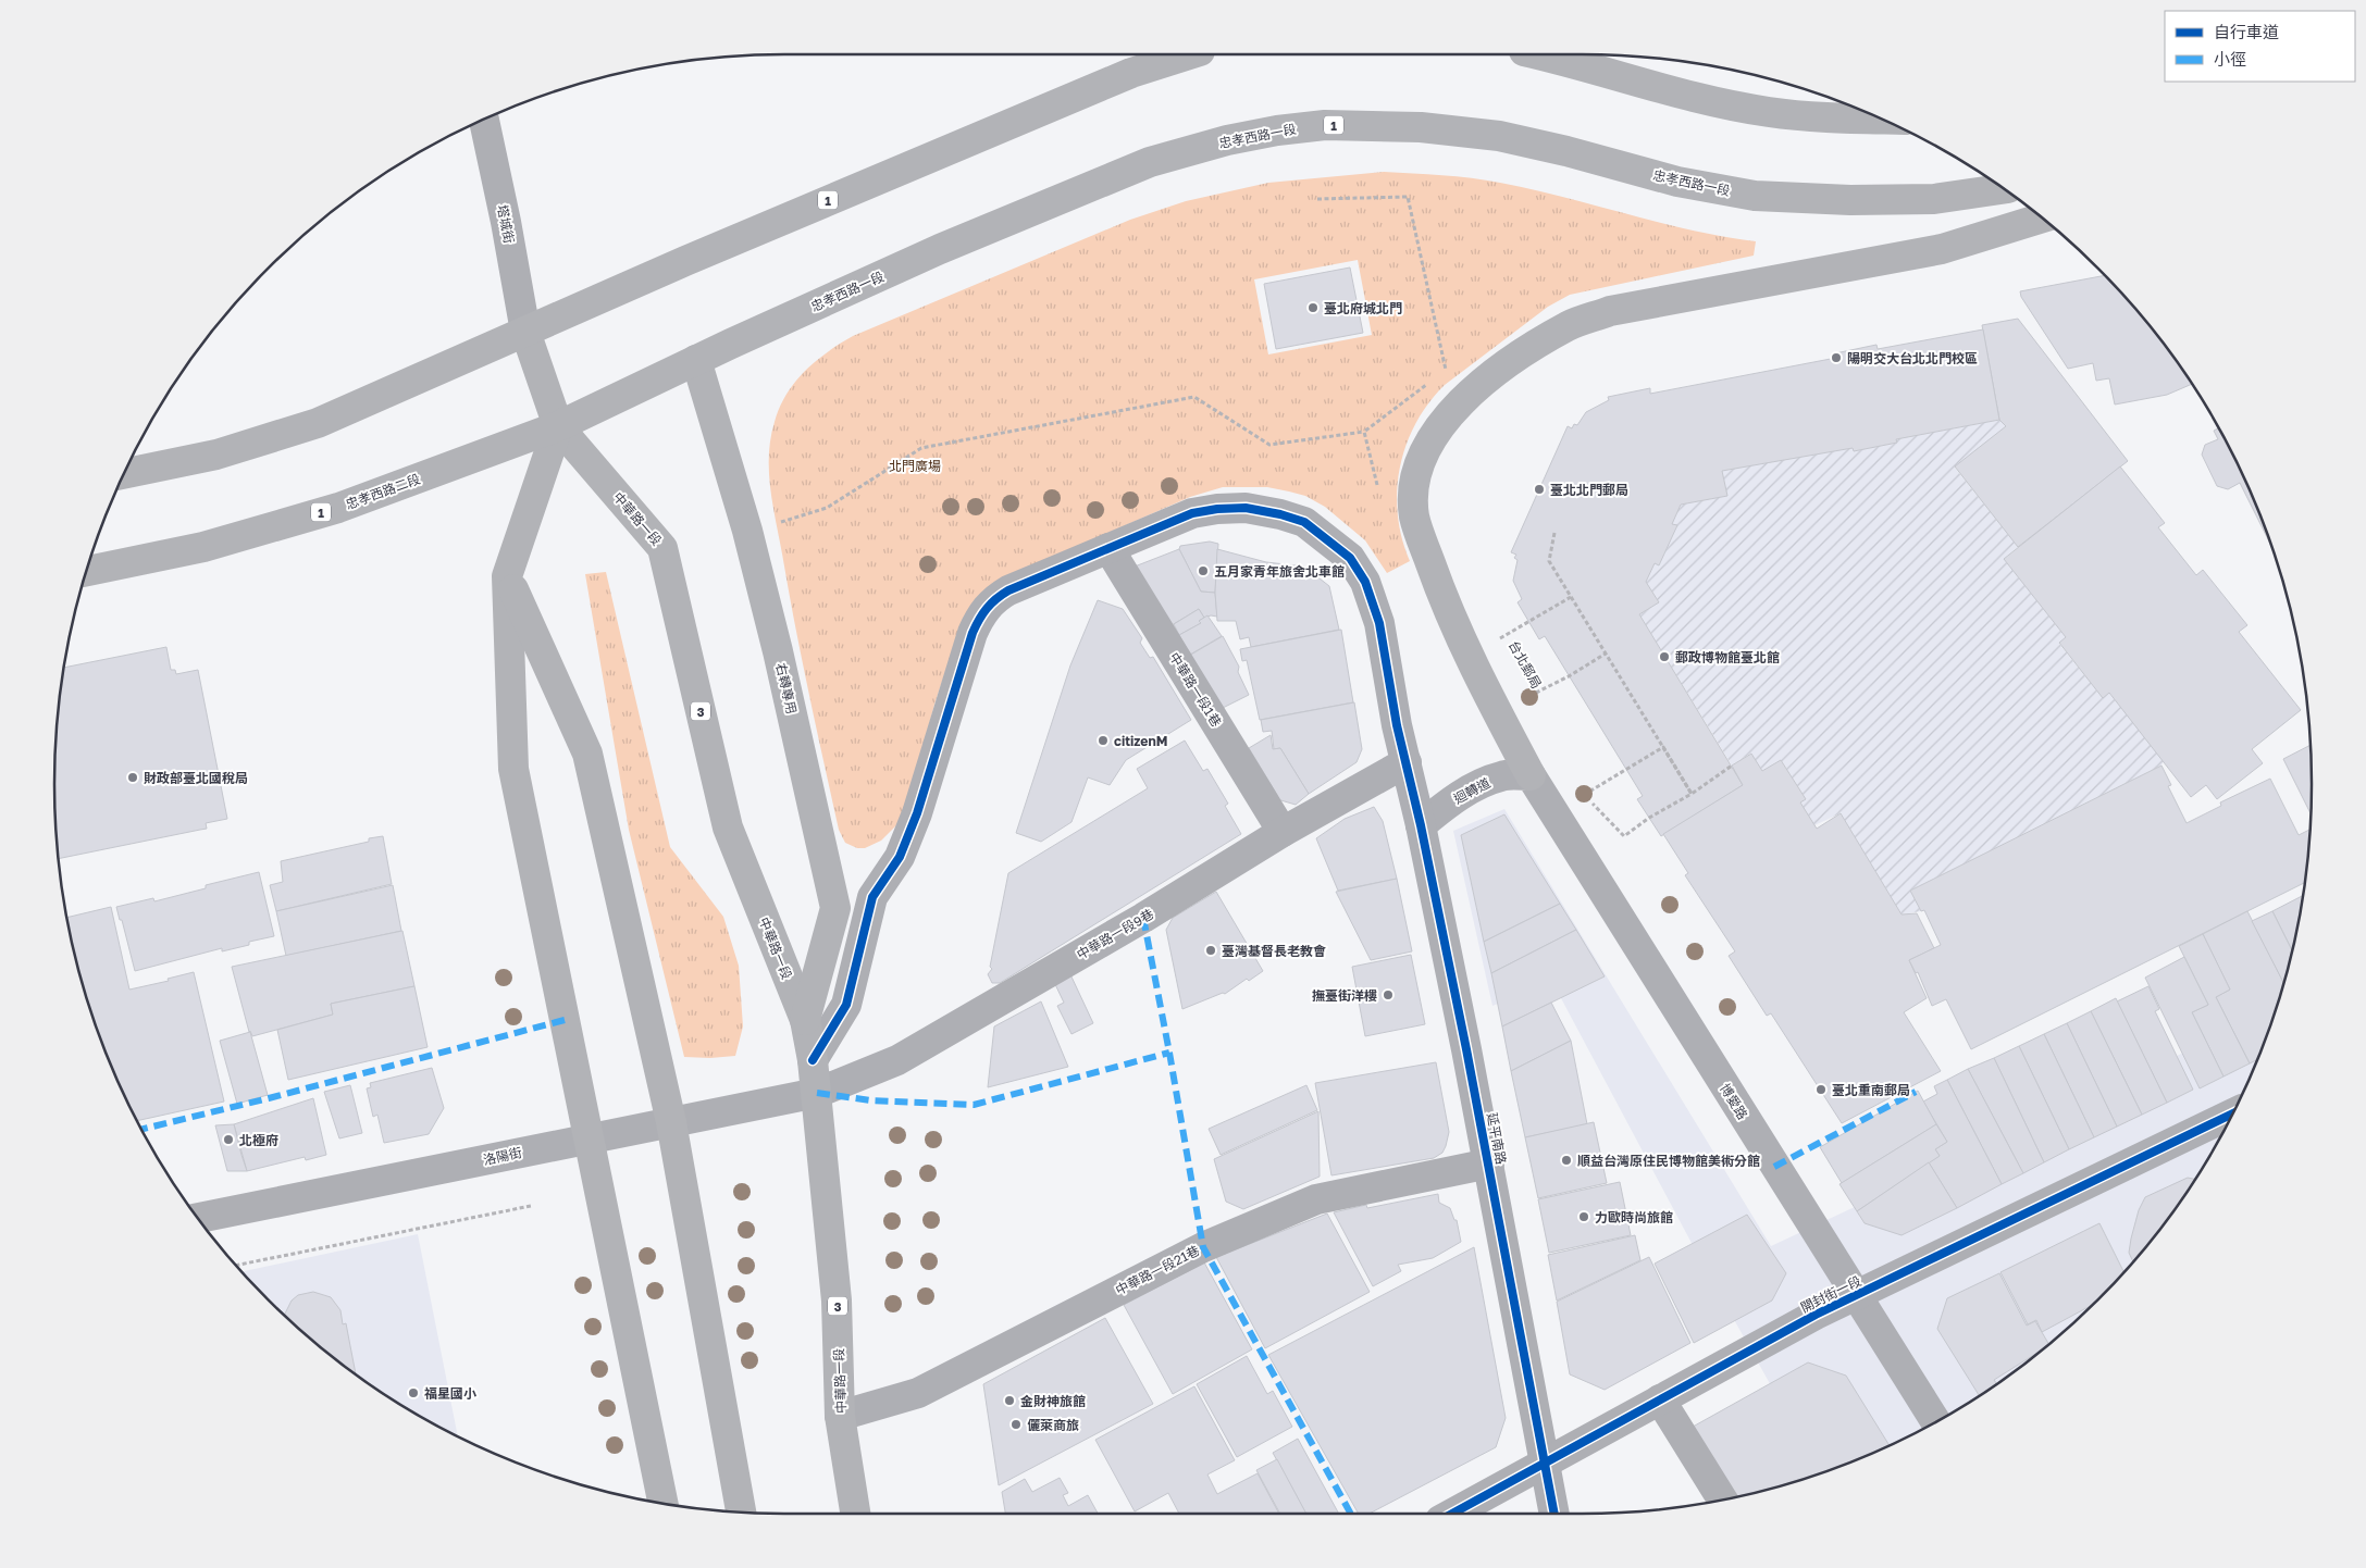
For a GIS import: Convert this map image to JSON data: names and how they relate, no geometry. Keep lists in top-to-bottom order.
{
  "streets": {
    "main road": [
      "1",
      "忠孝西路一段",
      "忠孝西路二段",
      "中華路一段",
      "右轉專用",
      "3"
    ],
    "street": [
      "塔城街",
      "中華路一段1巷",
      "迴轉道",
      "中華路一段9巷",
      "博愛路",
      "延平南路",
      "洛陽街",
      "中華路一段21巷",
      "開封街一段"
    ],
    "path": ["台北郵局"]
  },
  "crossings": [
    ["1", "塔城街"],
    ["1", "中華路一段"],
    ["忠孝西路一段", "忠孝西路二段"],
    ["忠孝西路一段", "中華路一段"],
    ["忠孝西路一段", "右轉專用"],
    ["塔城街", "中華路一段"],
    ["忠孝西路二段", "中華路一段"],
    ["中華路一段", "右轉專用"],
    ["中華路一段", "中華路一段9巷"],
    ["中華路一段", "延平南路"],
    ["中華路一段", "洛陽街"],
    ["中華路一段", "中華路一段21巷"],
    ["中華路一段1巷", "中華路一段9巷"],
    ["中華路一段1巷", "延平南路"],
    ["迴轉道", "博愛路"],
    ["迴轉道", "延平南路"],
    ["中華路一段9巷", "延平南路"],
    ["中華路一段9巷", "洛陽街"],
    ["博愛路", "開封街一段"],
    ["延平南路", "中華路一段21巷"],
    ["延平南路", "開封街一段"]
  ],
  "parks": ["北門廣場"],
  "places": [
    "臺北府城北門",
    "陽明交大台北北門校區",
    "臺北北門郵局",
    "五月家青年旅舍北車館",
    "郵政博物館臺北館",
    "citizenM",
    "財政部臺北國稅局",
    "臺灣基督長老教會",
    "撫臺街洋樓",
    "臺北重南郵局",
    "北極府",
    "順益台灣原住民博物館美術分館",
    "力歐時尚旅館",
    "福星國小",
    "金財神旅館",
    "儷萊商旅"
  ],
  "legend": ["自行車道", "小徑"]
}
